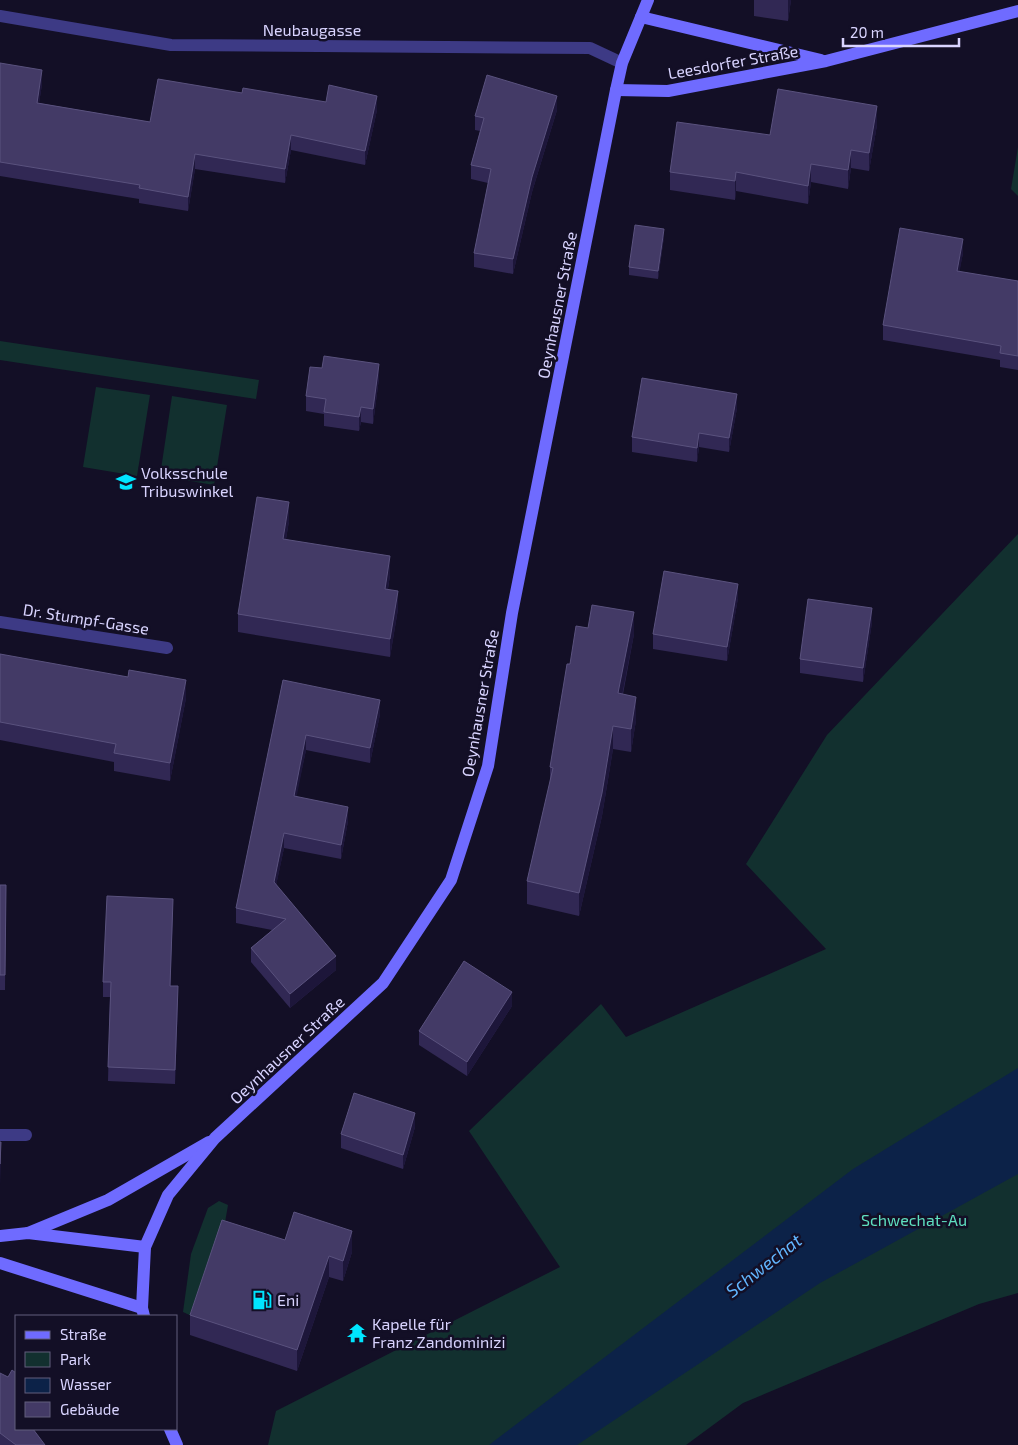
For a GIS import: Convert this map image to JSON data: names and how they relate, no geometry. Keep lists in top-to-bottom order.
{
  "streets": {
    "street": [
      "Neubaugasse",
      "Leesdorfer Straße",
      "Oeynhausner Straße",
      "Dr. Stumpf-Gasse"
    ]
  },
  "crossings": [
    ["Neubaugasse", "Oeynhausner Straße"],
    ["Leesdorfer Straße", "Oeynhausner Straße"]
  ],
  "water": ["Schwechat"],
  "parks": ["Schwechat-Au"],
  "places": {
    "school or university": ["Volksschule Tribuswinkel"],
    "fuel station": ["Eni"],
    "temple": ["Kapelle für Franz Zandominizi"]
  },
  "legend": [
    "Straße",
    "Park",
    "Wasser",
    "Gebäude"
  ],
  "scale_bar": "20 m"
}
